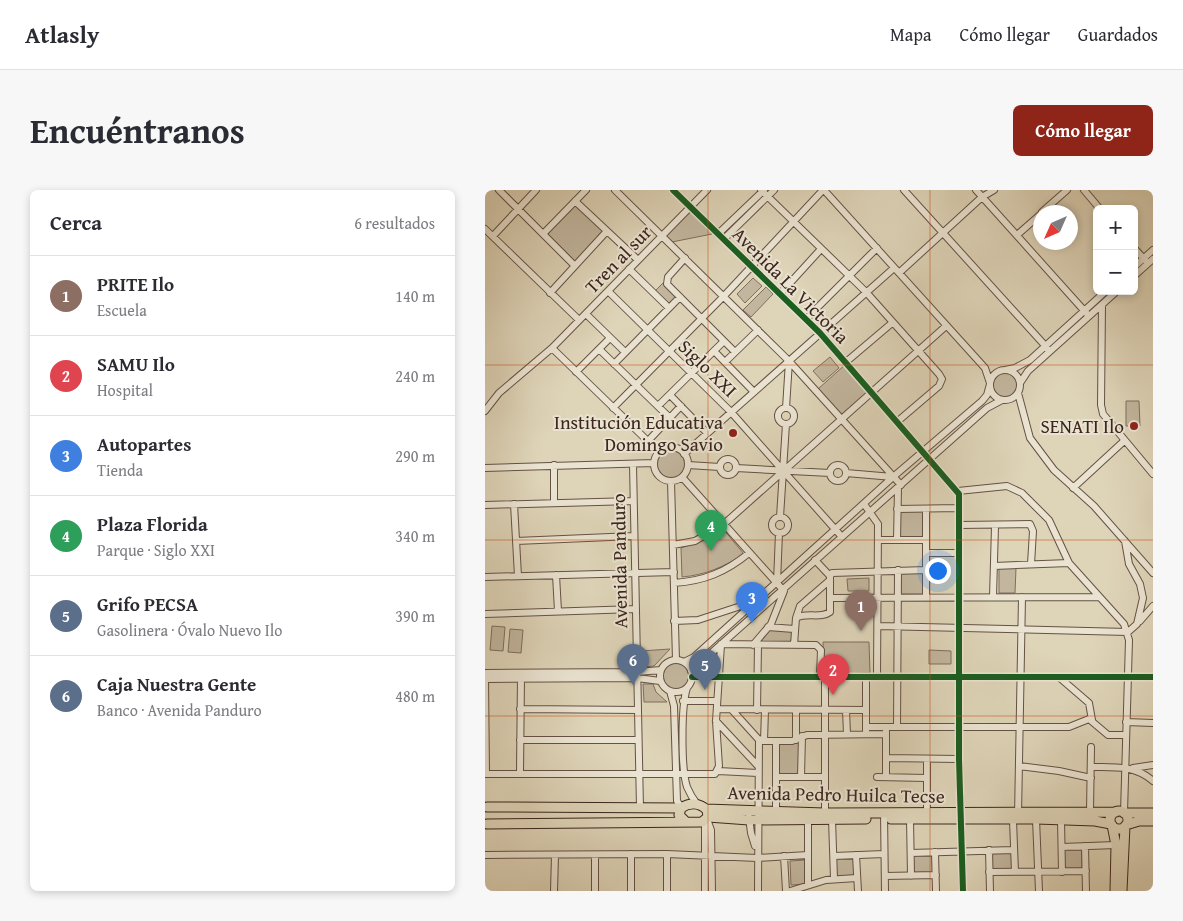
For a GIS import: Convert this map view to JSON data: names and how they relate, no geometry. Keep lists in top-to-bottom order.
{
  "streets": {
    "main road": ["Avenida Pedro Huilca Tecse"],
    "street": [
      "Tren al sur",
      "Avenida La Victoria",
      "Siglo XXI",
      "Avenida Panduro"
    ]
  },
  "crossings": [
    ["Tren al sur", "Avenida La Victoria"],
    ["Tren al sur", "Siglo XXI"]
  ],
  "places": ["SENATI Ilo", "Institución Educativa Domingo Savio"],
  "north": "bottom left",
  "page": {
    "header": "Atlasly",
    "nav": ["Mapa", "Cómo llegar", "Guardados"],
    "title": "Encuéntranos",
    "buttons": "Cómo llegar",
    "heading": ["Cerca", "6 resultados"],
    "map_buttons": ["+", "−"],
    "list": [
      {
        "mark": "1",
        "name": "PRITE Ilo",
        "note": "Escuela",
        "value": "140 m"
      },
      {
        "mark": "2",
        "name": "SAMU Ilo",
        "note": "Hospital",
        "value": "240 m"
      },
      {
        "mark": "3",
        "name": "Autopartes",
        "note": "Tienda",
        "value": "290 m"
      },
      {
        "mark": "4",
        "name": "Plaza Florida",
        "note": "Parque · Siglo XXI",
        "value": "340 m"
      },
      {
        "mark": "5",
        "name": "Grifo PECSA",
        "note": "Gasolinera · Óvalo Nuevo Ilo",
        "value": "390 m"
      },
      {
        "mark": "6",
        "name": "Caja Nuestra Gente",
        "note": "Banco · Avenida Panduro",
        "value": "480 m"
      }
    ],
    "pins": [
      "4",
      "3",
      "1",
      "6",
      "5",
      "2"
    ]
  }
}
